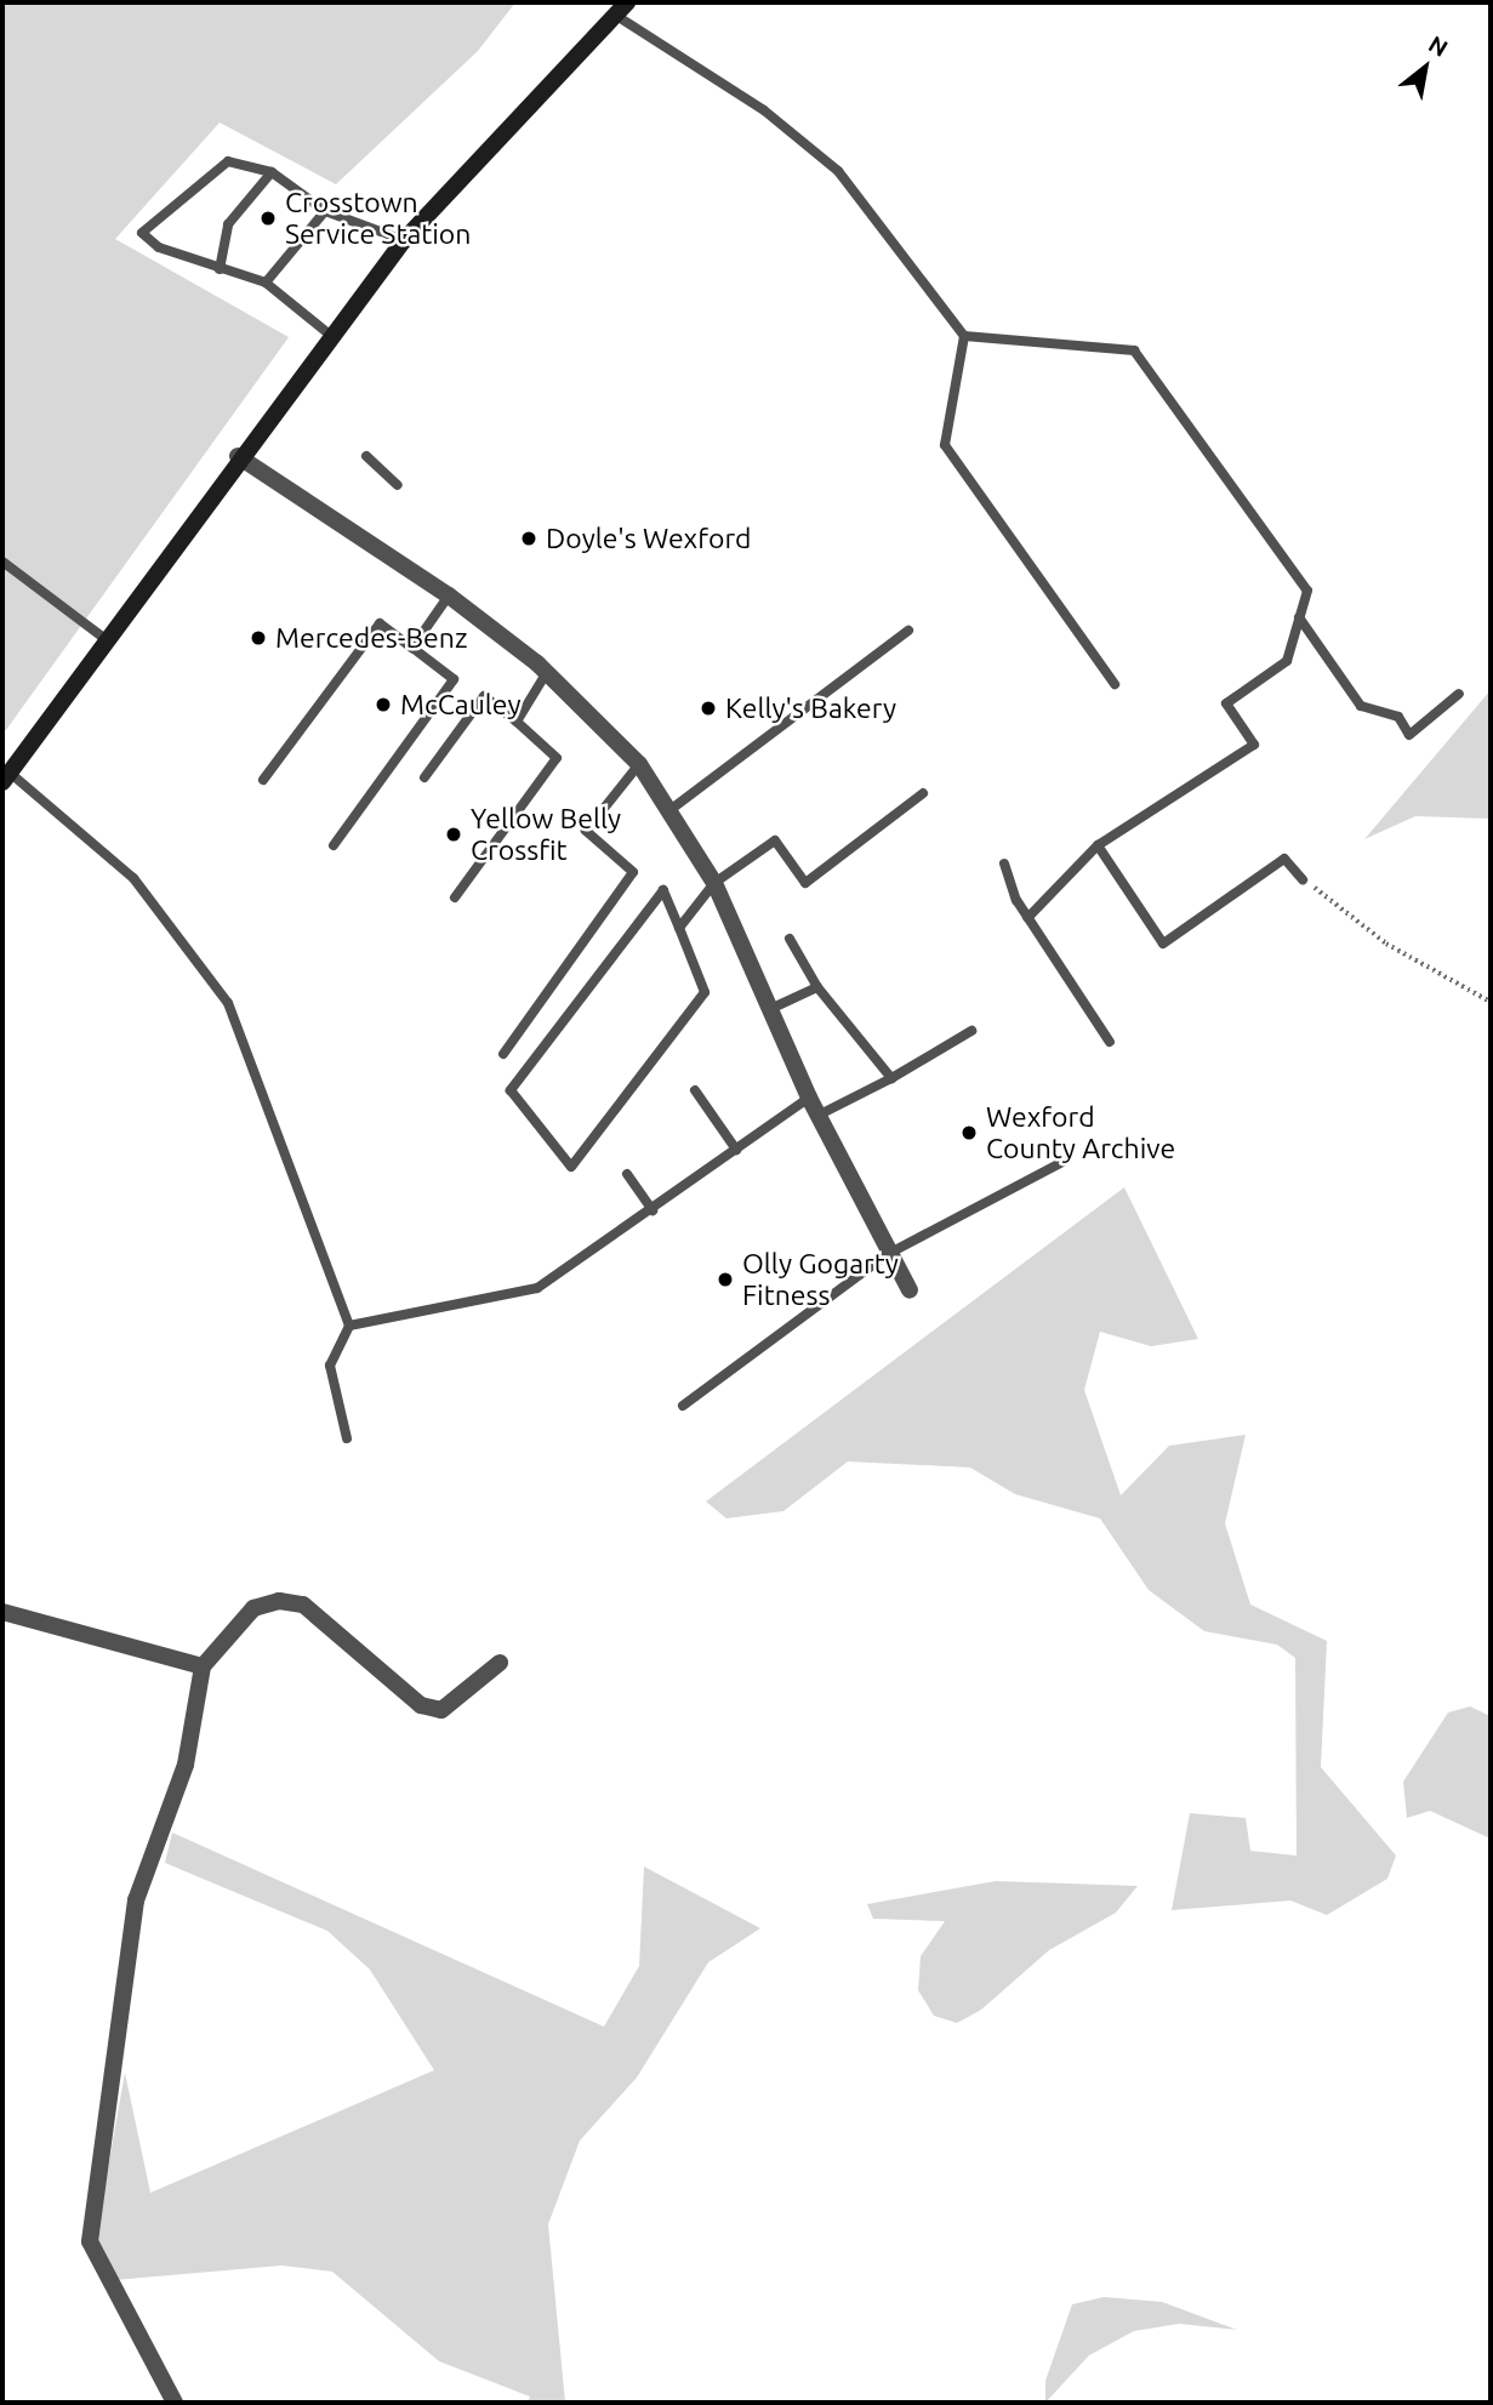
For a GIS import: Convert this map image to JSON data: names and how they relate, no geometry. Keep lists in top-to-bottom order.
{
  "places": [
    "Crosstown Service Station",
    "Doyle's Wexford",
    "Mercedes-Benz",
    "McCauley",
    "Kelly's Bakery",
    "Yellow Belly Crossfit",
    "Wexford County Archive",
    "Olly Gogarty Fitness"
  ],
  "north": "top right"
}
